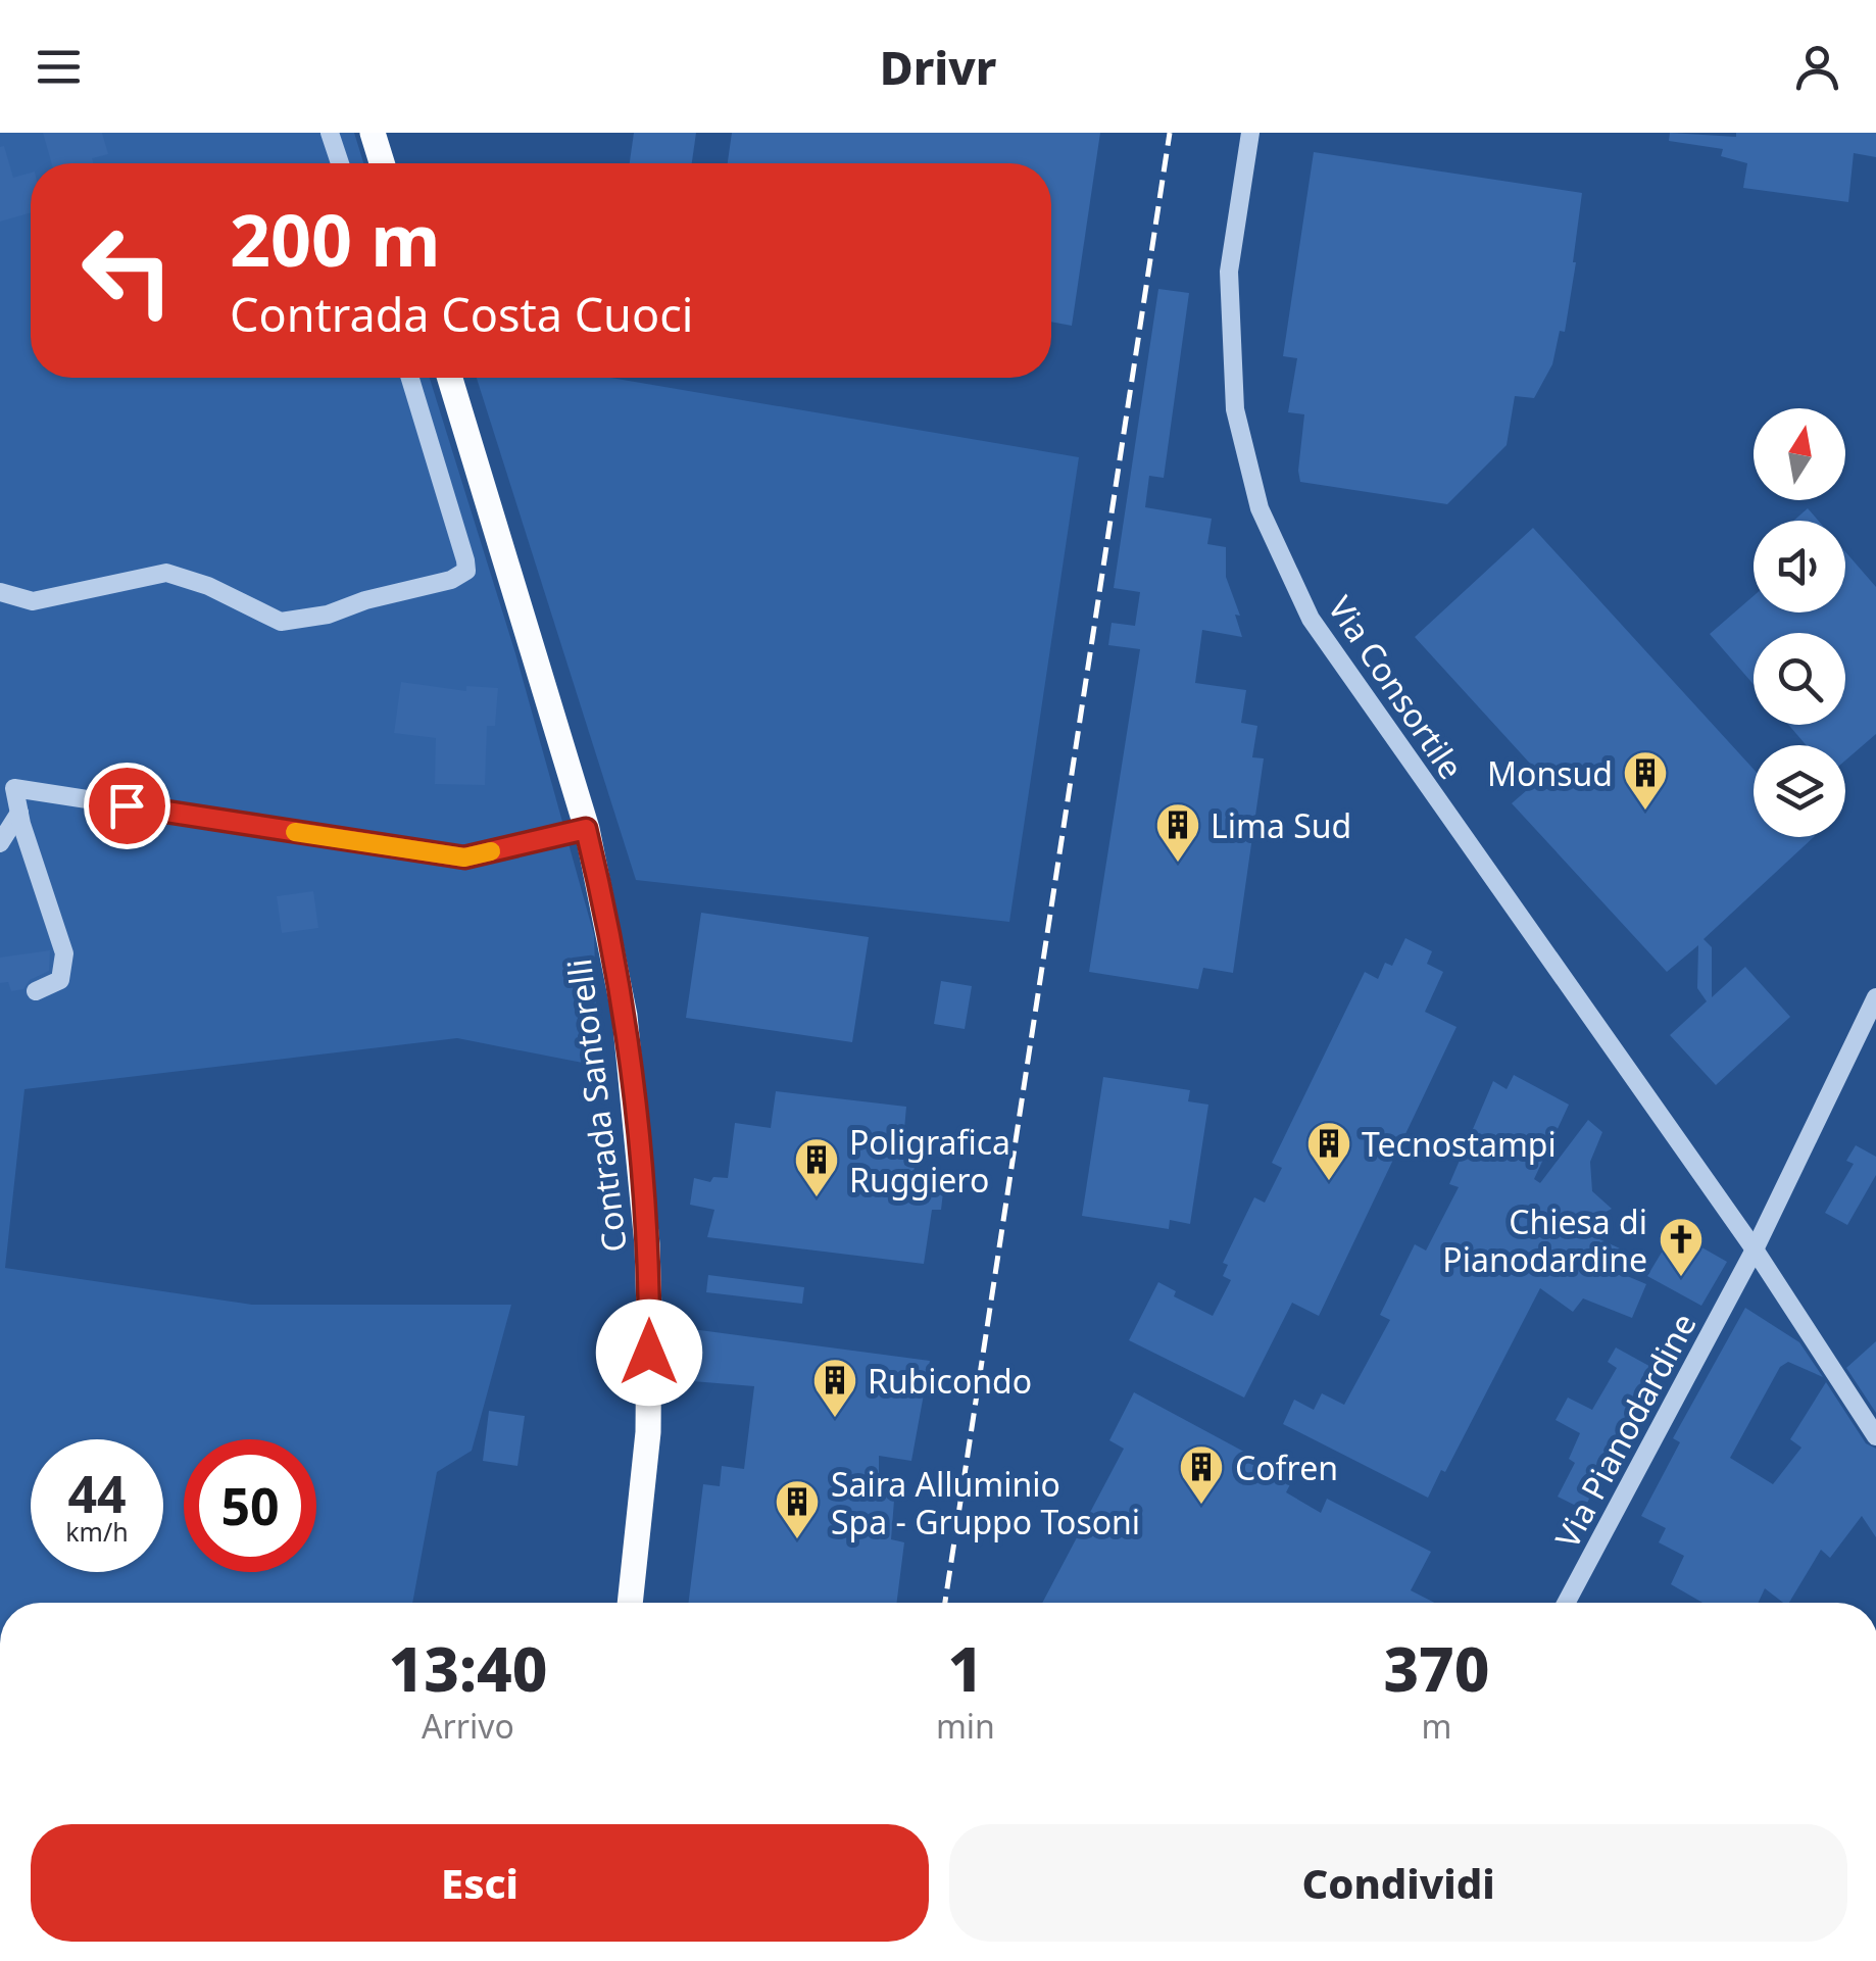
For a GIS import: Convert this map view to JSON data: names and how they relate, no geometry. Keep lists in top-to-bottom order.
{
  "streets": {
    "main road": ["Contrada Santorelli"],
    "street": ["Via Consortile", "Via Pianodardine"]
  },
  "crossings": [
    ["Via Consortile", "Via Pianodardine"]
  ],
  "places": {
    "building": [
      "Monsud",
      "Lima Sud",
      "Tecnostampi",
      "Poligrafica Ruggiero",
      "Rubicondo",
      "Cofren",
      "Saira Alluminio Spa - Gruppo Tosoni"
    ],
    "church": ["Chiesa di Pianodardine"]
  },
  "north": "top",
  "page": {
    "header": "Drivr",
    "turn": ["200 m", "Contrada Costa Cuoci"],
    "speed": "44 km/h",
    "limit": "50",
    "eta": [
      "13:40",
      "Arrivo",
      "1",
      "min",
      "370",
      "m"
    ],
    "buttons": ["Esci", "Condividi"]
  }
}
